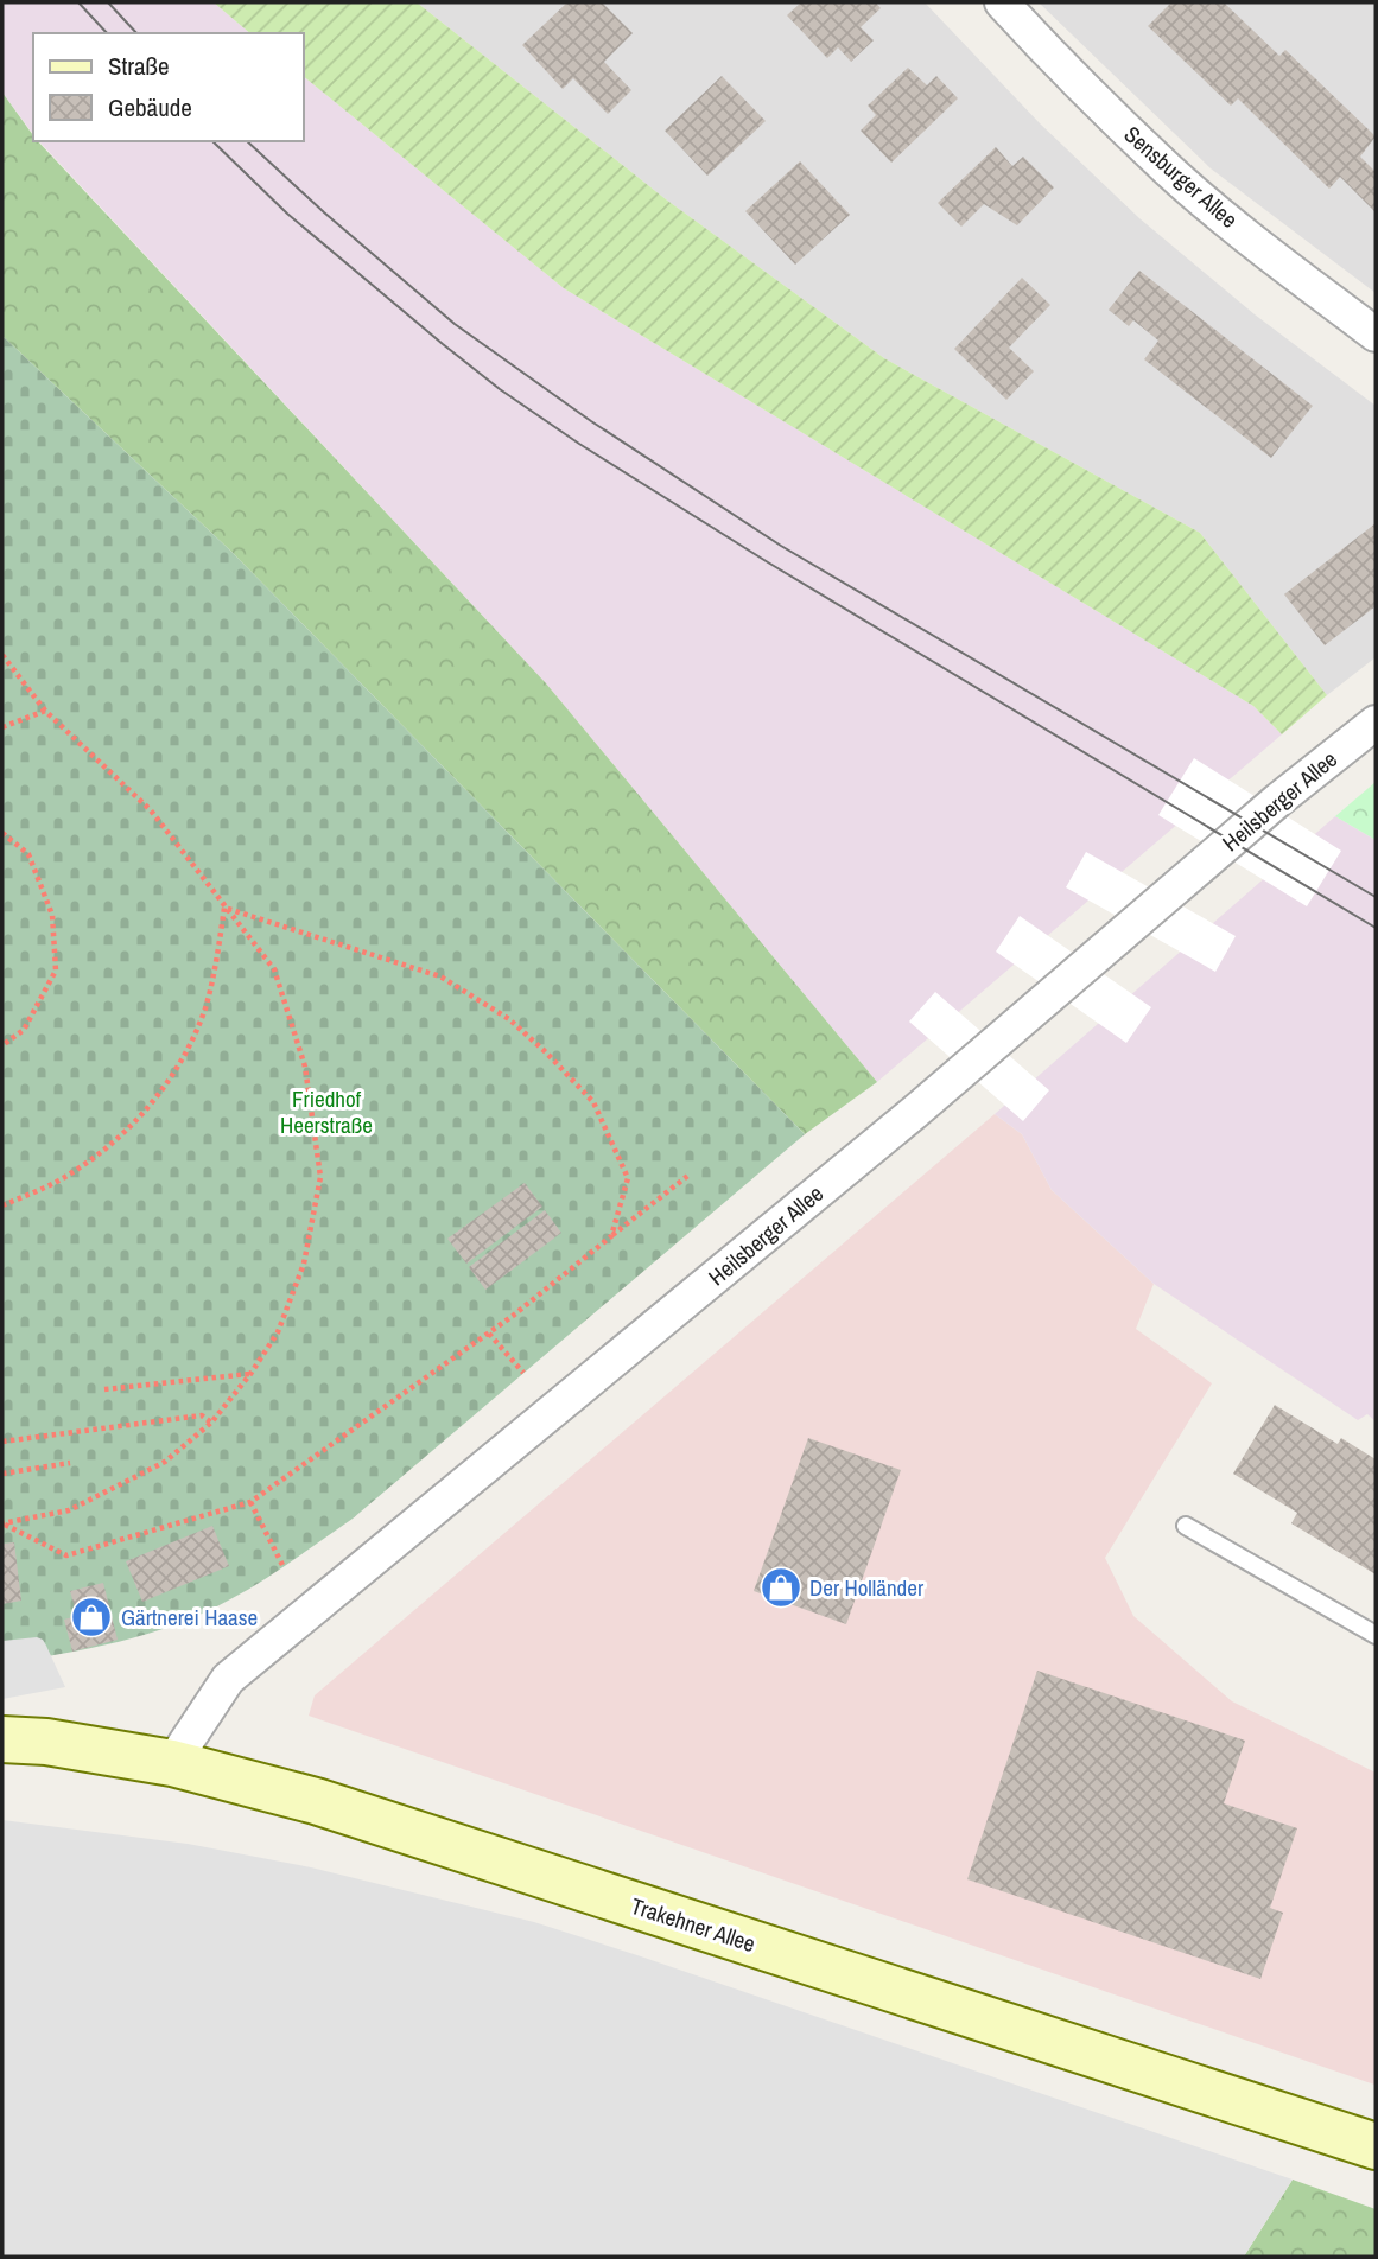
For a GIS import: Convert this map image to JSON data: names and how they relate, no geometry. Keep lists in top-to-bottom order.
{
  "streets": {
    "main road": ["Trakehner Allee"],
    "street": ["Sensburger Allee", "Heilsberger Allee"]
  },
  "crossings": [
    ["Heilsberger Allee", "Trakehner Allee"]
  ],
  "parks": ["Friedhof Heerstraße"],
  "places": {
    "shop": ["Der Holländer", "Gärtnerei Haase"]
  },
  "legend": ["Straße", "Gebäude"]
}
